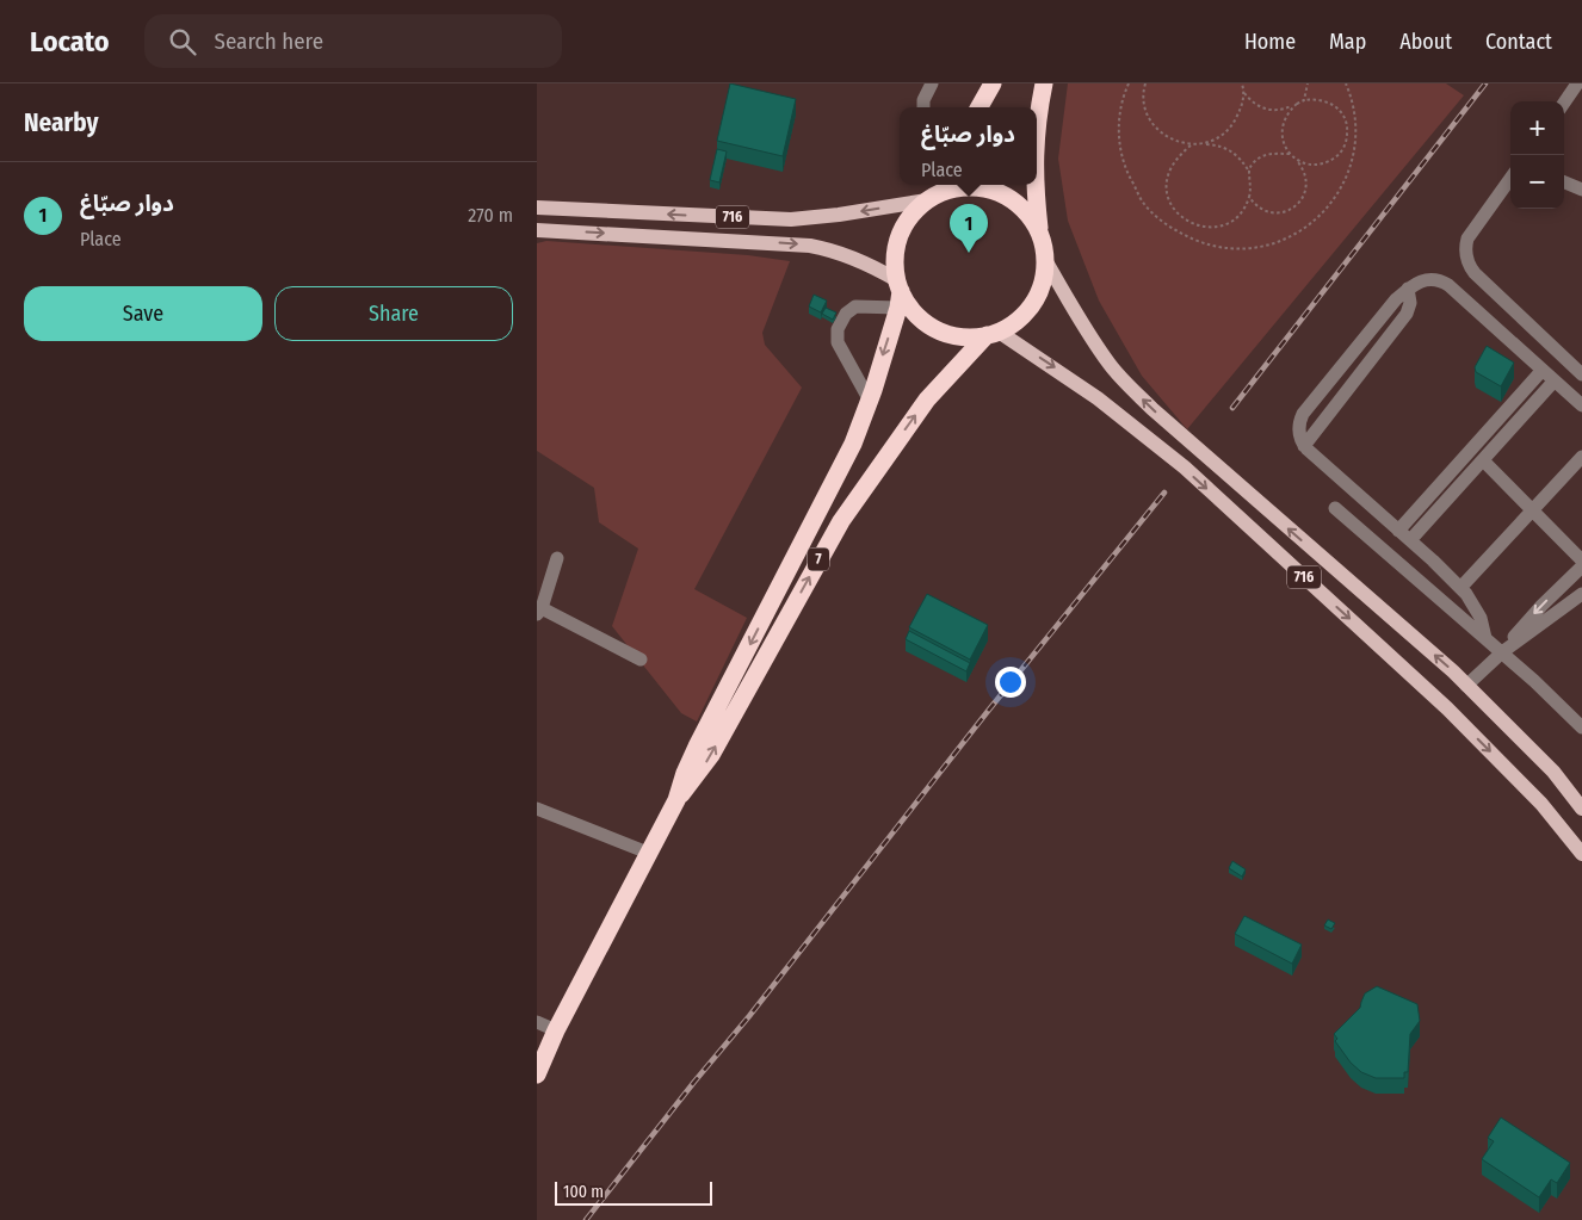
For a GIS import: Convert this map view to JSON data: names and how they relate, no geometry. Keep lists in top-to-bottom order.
{
  "streets": {
    "highway": ["7"],
    "main road": ["716"]
  },
  "crossings": [
    ["716", "7"]
  ],
  "scale_bar": "100 m",
  "page": {
    "header": "Locato",
    "search": "Search here",
    "nav": [
      "Home",
      "Map",
      "About",
      "Contact"
    ],
    "heading": "Nearby",
    "map_buttons": ["+", "−"],
    "popup": ["دوار صبّاغ", "Place"],
    "list": [
      {
        "mark": "1",
        "name": "دوار صبّاغ",
        "note": "Place",
        "value": "270 m"
      }
    ],
    "pins": "1",
    "buttons": ["Save", "Share"],
    "scale": "100 m"
  }
}
